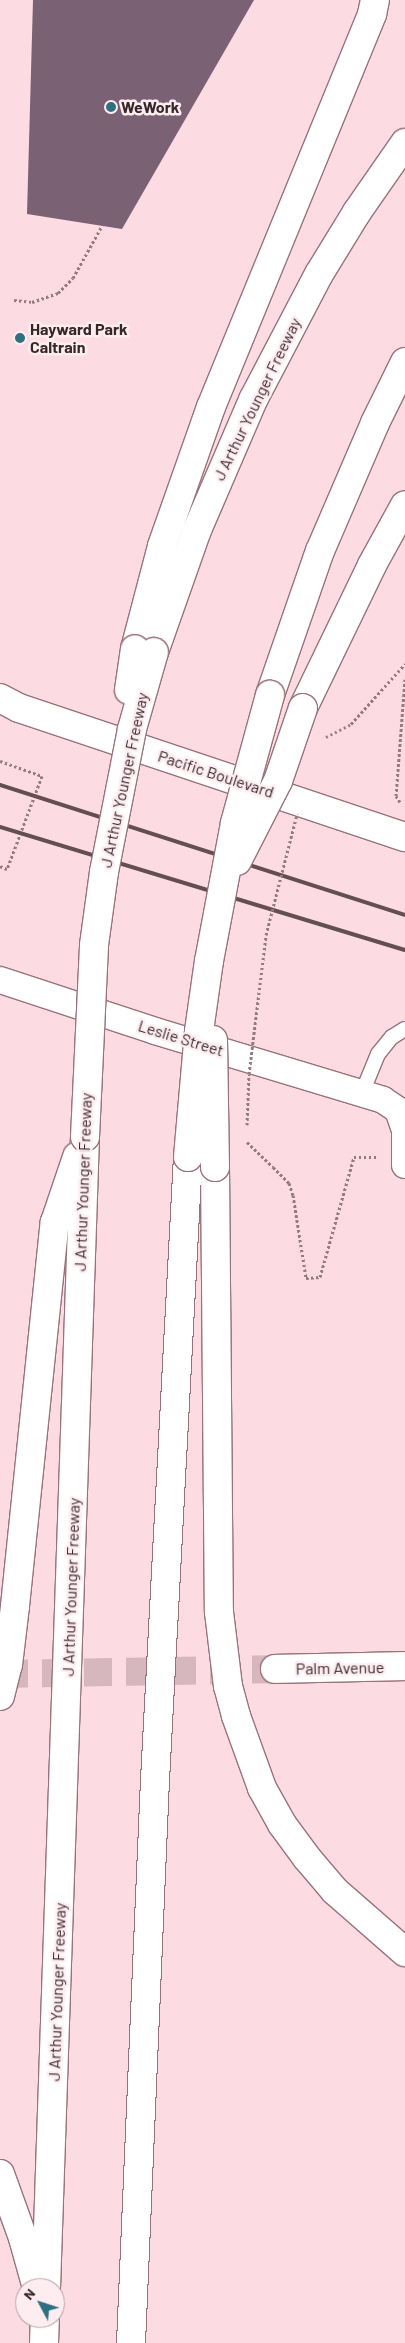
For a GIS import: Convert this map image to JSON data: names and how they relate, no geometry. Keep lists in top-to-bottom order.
{
  "streets": {
    "main road": ["J Arthur Younger Freeway", "Pacific Boulevard", "Palm Avenue"],
    "street": ["Leslie Street"]
  },
  "places": ["WeWork", "Hayward Park Caltrain"],
  "north": "top left"
}
